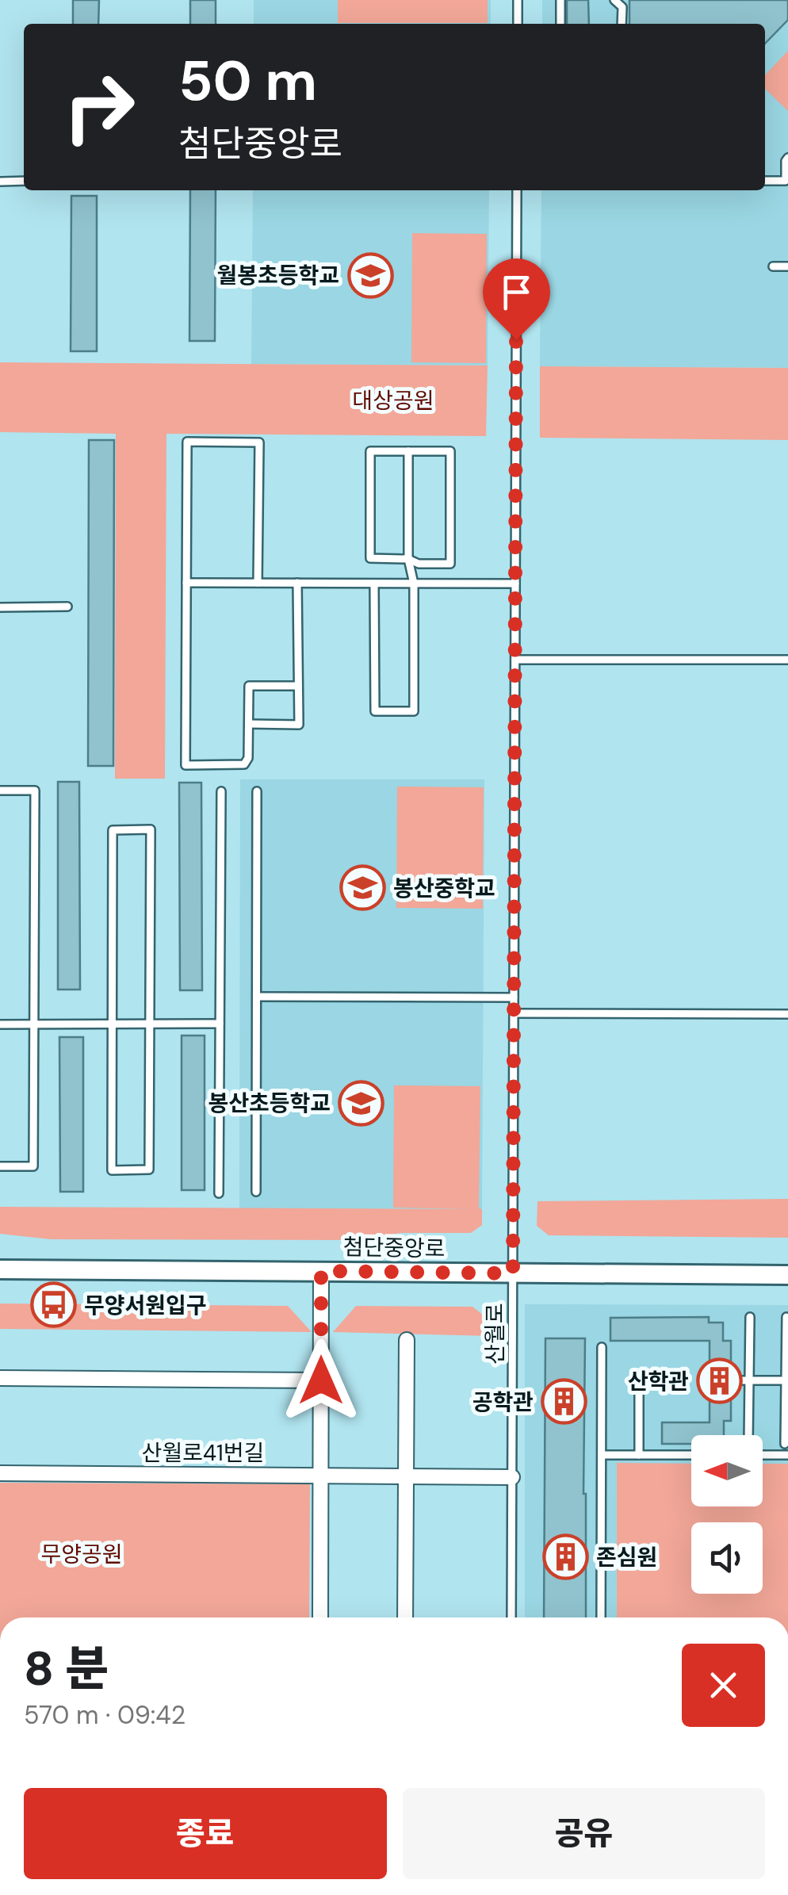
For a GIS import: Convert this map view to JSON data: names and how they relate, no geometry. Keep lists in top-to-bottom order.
{
  "streets": {
    "street": ["첨단중앙로", "산월로41번길"],
    "lane": ["산월로"]
  },
  "crossings": [
    ["첨단중앙로", "산월로"],
    ["산월로", "산월로41번길"]
  ],
  "parks": ["대상공원", "무양공원"],
  "places": {
    "school or university": ["월봉초등학교", "봉산중학교", "봉산초등학교"],
    "bus stop": ["무양서원입구"],
    "building": ["산학관", "공학관", "존심원"]
  },
  "north": "left",
  "page": {
    "turn": ["50 m", "첨단중앙로"],
    "heading": ["8 분", "570 m · 09:42"],
    "buttons": ["종료", "공유"]
  }
}
